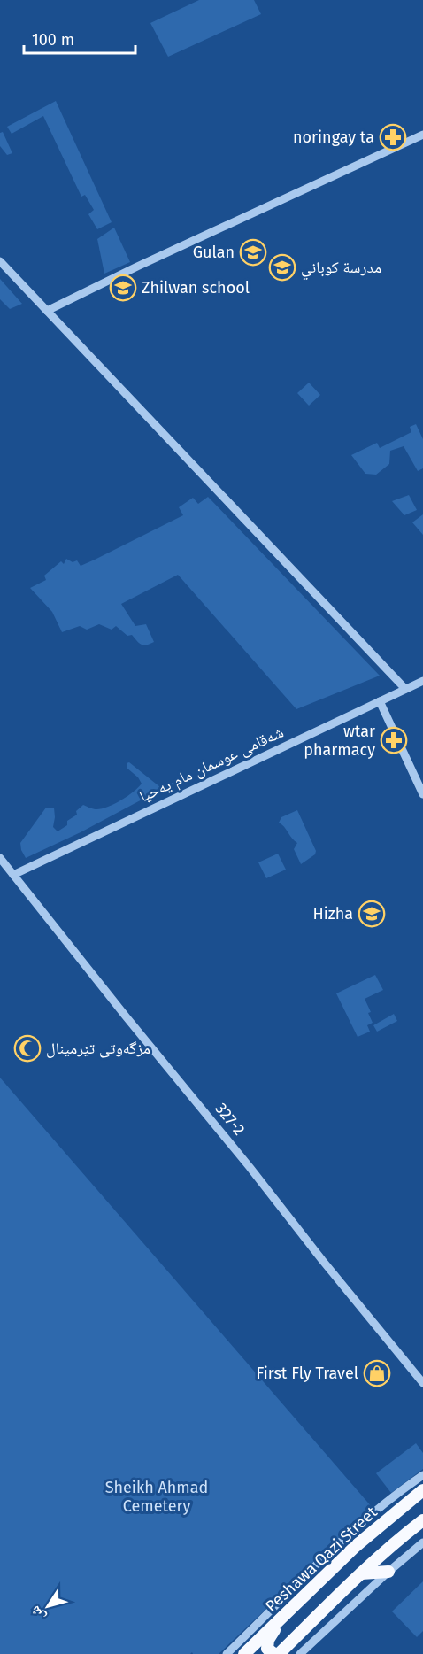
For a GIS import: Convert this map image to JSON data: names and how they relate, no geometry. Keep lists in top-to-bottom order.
{
  "streets": {
    "highway": ["Peshawa Qazi Street"],
    "street": ["شەقامی عوسمان مام یەحیا", "327-2"]
  },
  "crossings": [
    ["شەقامی عوسمان مام یەحیا", "327-2"]
  ],
  "parks": ["Sheikh Ahmad Cemetery"],
  "places": {
    "pharmacy": ["noringay ta", "wtar pharmacy"],
    "school or university": [
      "Gulan",
      "مدرسة كوباني",
      "Zhilwan school",
      "Hizha"
    ],
    "mosque": ["مزگەوتی تێرمینال"],
    "shop": ["First Fly Travel"]
  },
  "scale_bar": "100 m",
  "north": "bottom left"
}
